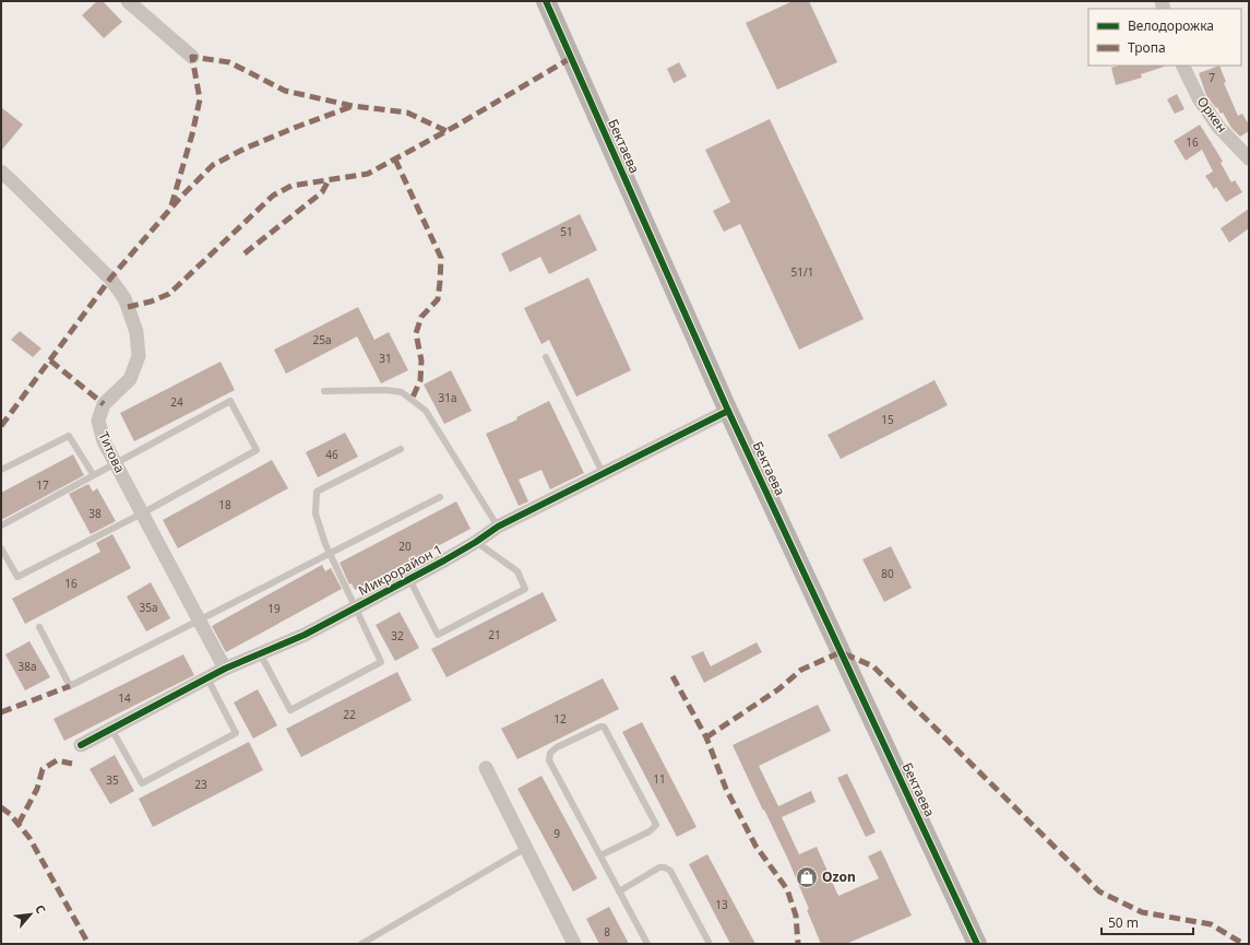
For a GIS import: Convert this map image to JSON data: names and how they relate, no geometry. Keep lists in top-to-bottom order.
{
  "streets": {
    "street": [
      "Оркен",
      "Бектаева",
      "Титова",
      "Микрорайон 1"
    ]
  },
  "crossings": [
    ["Бектаева", "Микрорайон 1"],
    ["Титова", "Микрорайон 1"]
  ],
  "places": {
    "shop": ["Ozon"]
  },
  "house_numbers": [
    "7",
    "16",
    "51",
    "51/1",
    "25а",
    "31",
    "31а",
    "24",
    "15",
    "46",
    "17",
    "18",
    "38",
    "20",
    "80",
    "16",
    "35а",
    "19",
    "21",
    "32",
    "38а",
    "14",
    "22",
    "12",
    "11",
    "35",
    "23",
    "9",
    "13",
    "8"
  ],
  "legend": ["Велодорожка", "Тропа"],
  "scale_bar": "50 m",
  "north": "top right"
}
